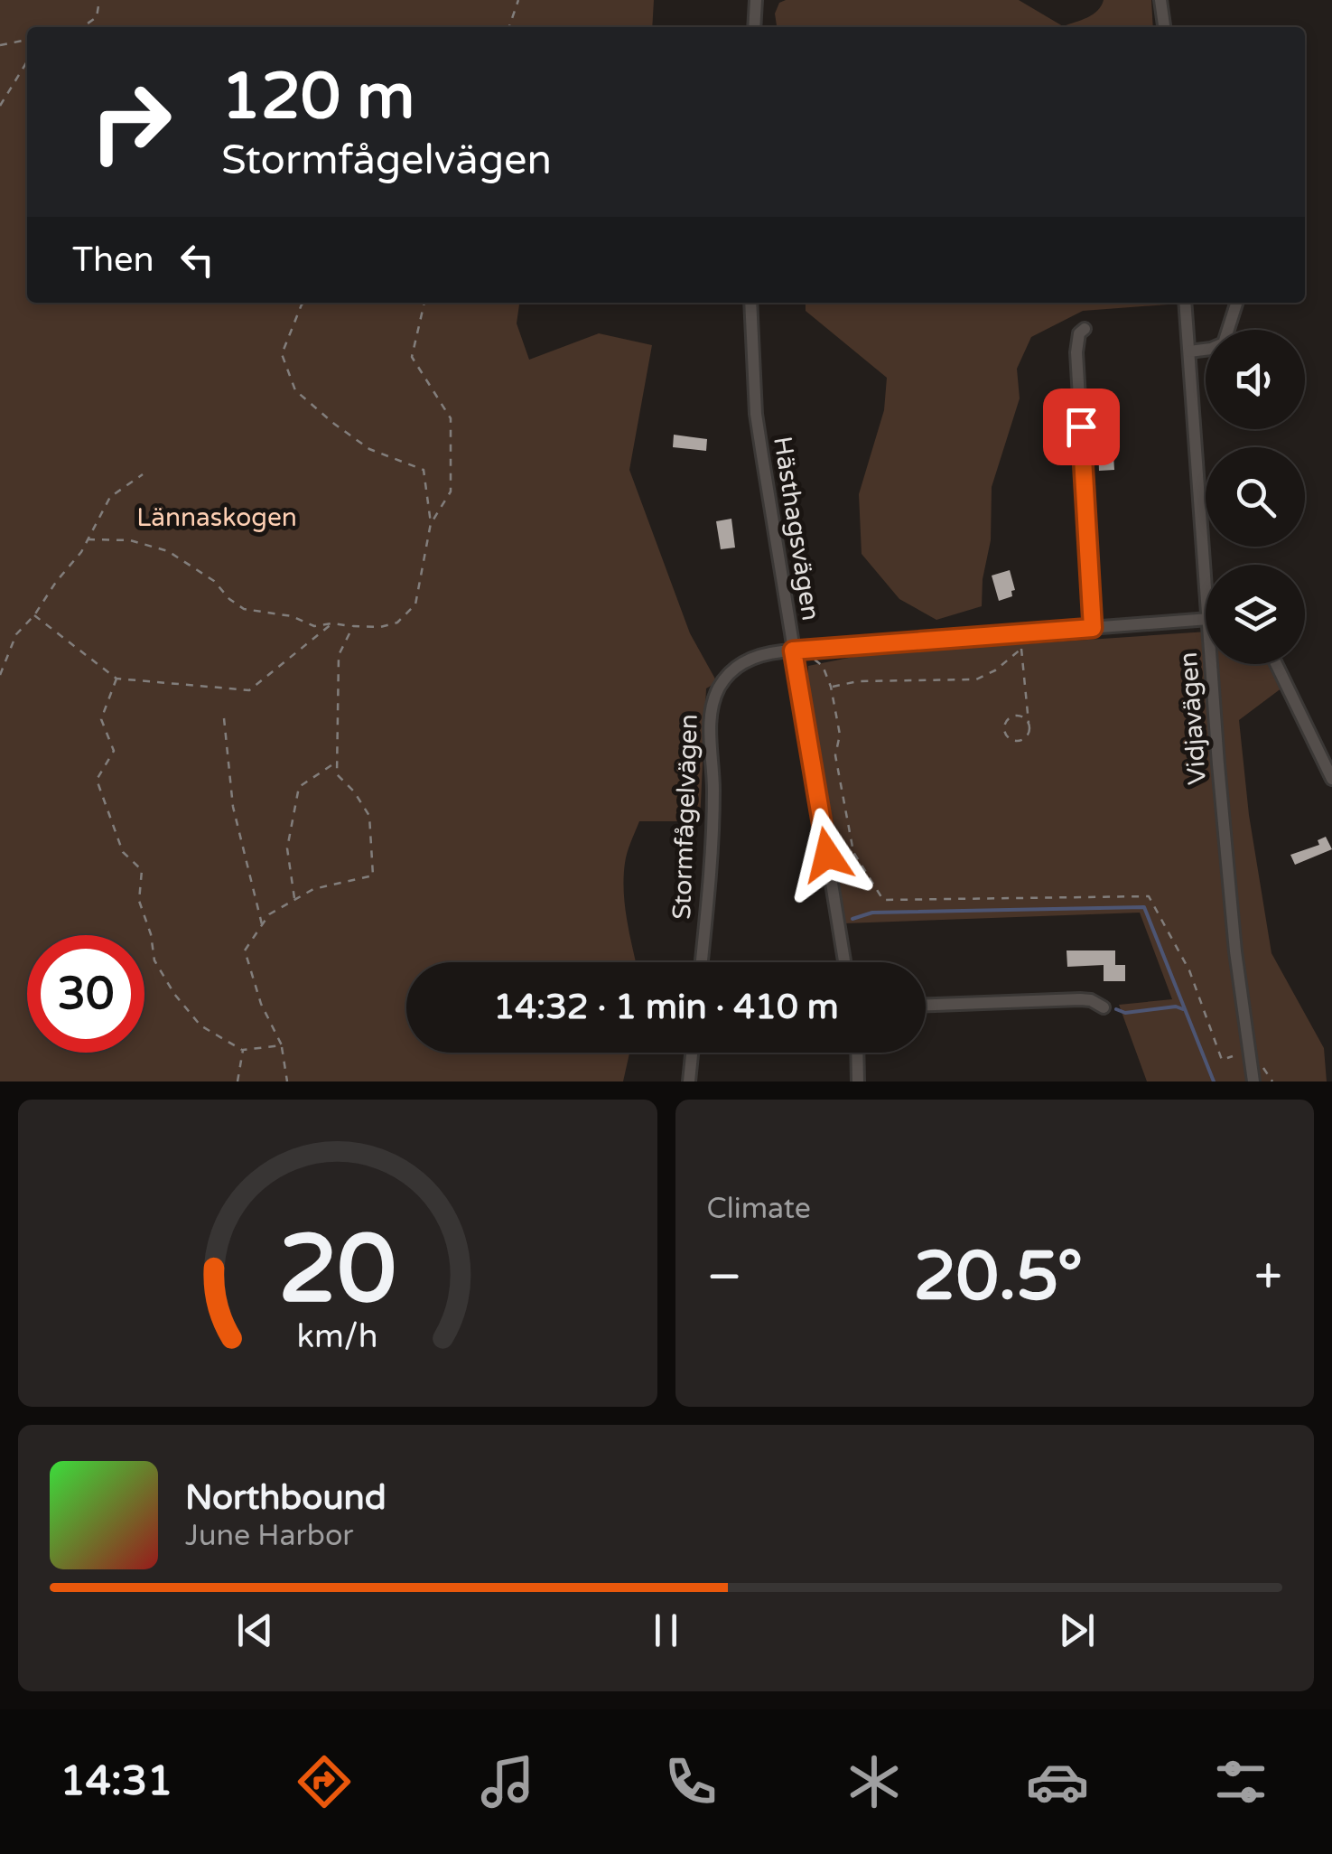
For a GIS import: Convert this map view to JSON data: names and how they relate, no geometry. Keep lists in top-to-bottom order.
{
  "streets": {
    "street": ["Hästhagsvägen", "Vidjavägen", "Stormfågelvägen"]
  },
  "crossings": [
    ["Hästhagsvägen", "Stormfågelvägen"]
  ],
  "parks": ["Lännaskogen"],
  "page": {
    "turn": ["120 m", "Stormfågelvägen"],
    "then": "Then",
    "limit": "30",
    "trip": "14:32 · 1 min · 410 m",
    "tile": "Climate",
    "heat": ["−", "20.5°", "+"],
    "song": ["Northbound", "June Harbor"],
    "tabs": "14:31",
    "gauge": ["20", "km/h"]
  }
}
